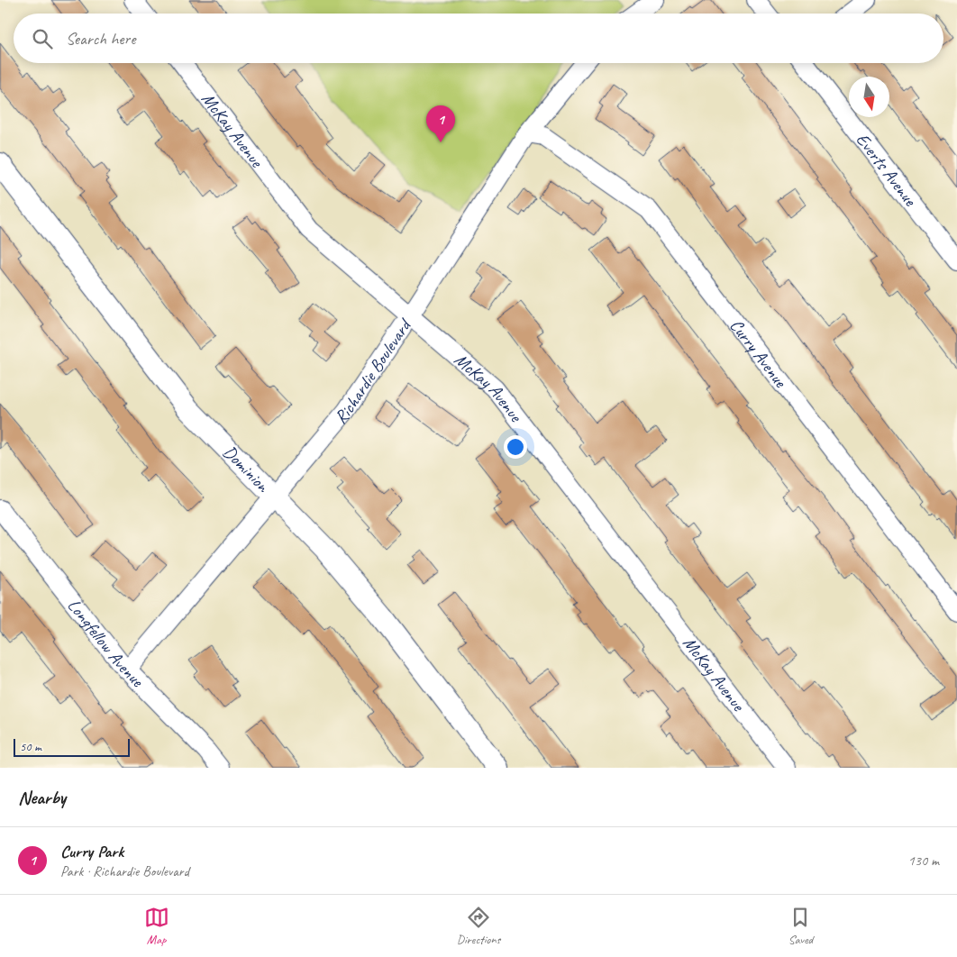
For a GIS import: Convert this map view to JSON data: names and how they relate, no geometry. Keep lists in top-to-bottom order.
{
  "streets": {
    "street": [
      "McKay Avenue",
      "Everts Avenue",
      "Curry Avenue",
      "Richardie Boulevard",
      "Dominion",
      "Longfellow Avenue"
    ]
  },
  "crossings": [
    ["McKay Avenue", "Richardie Boulevard"],
    ["Curry Avenue", "Richardie Boulevard"],
    ["Richardie Boulevard", "Dominion"],
    ["Richardie Boulevard", "Longfellow Avenue"]
  ],
  "scale_bar": "50 m",
  "north": "bottom",
  "page": {
    "search": "Search here",
    "pins": "1",
    "scale": "50 m",
    "heading": "Nearby",
    "list": [
      {
        "mark": "1",
        "name": "Curry Park",
        "note": "Park · Richardie Boulevard",
        "value": "130 m"
      }
    ],
    "nav": ["Map", "Directions", "Saved"]
  }
}
